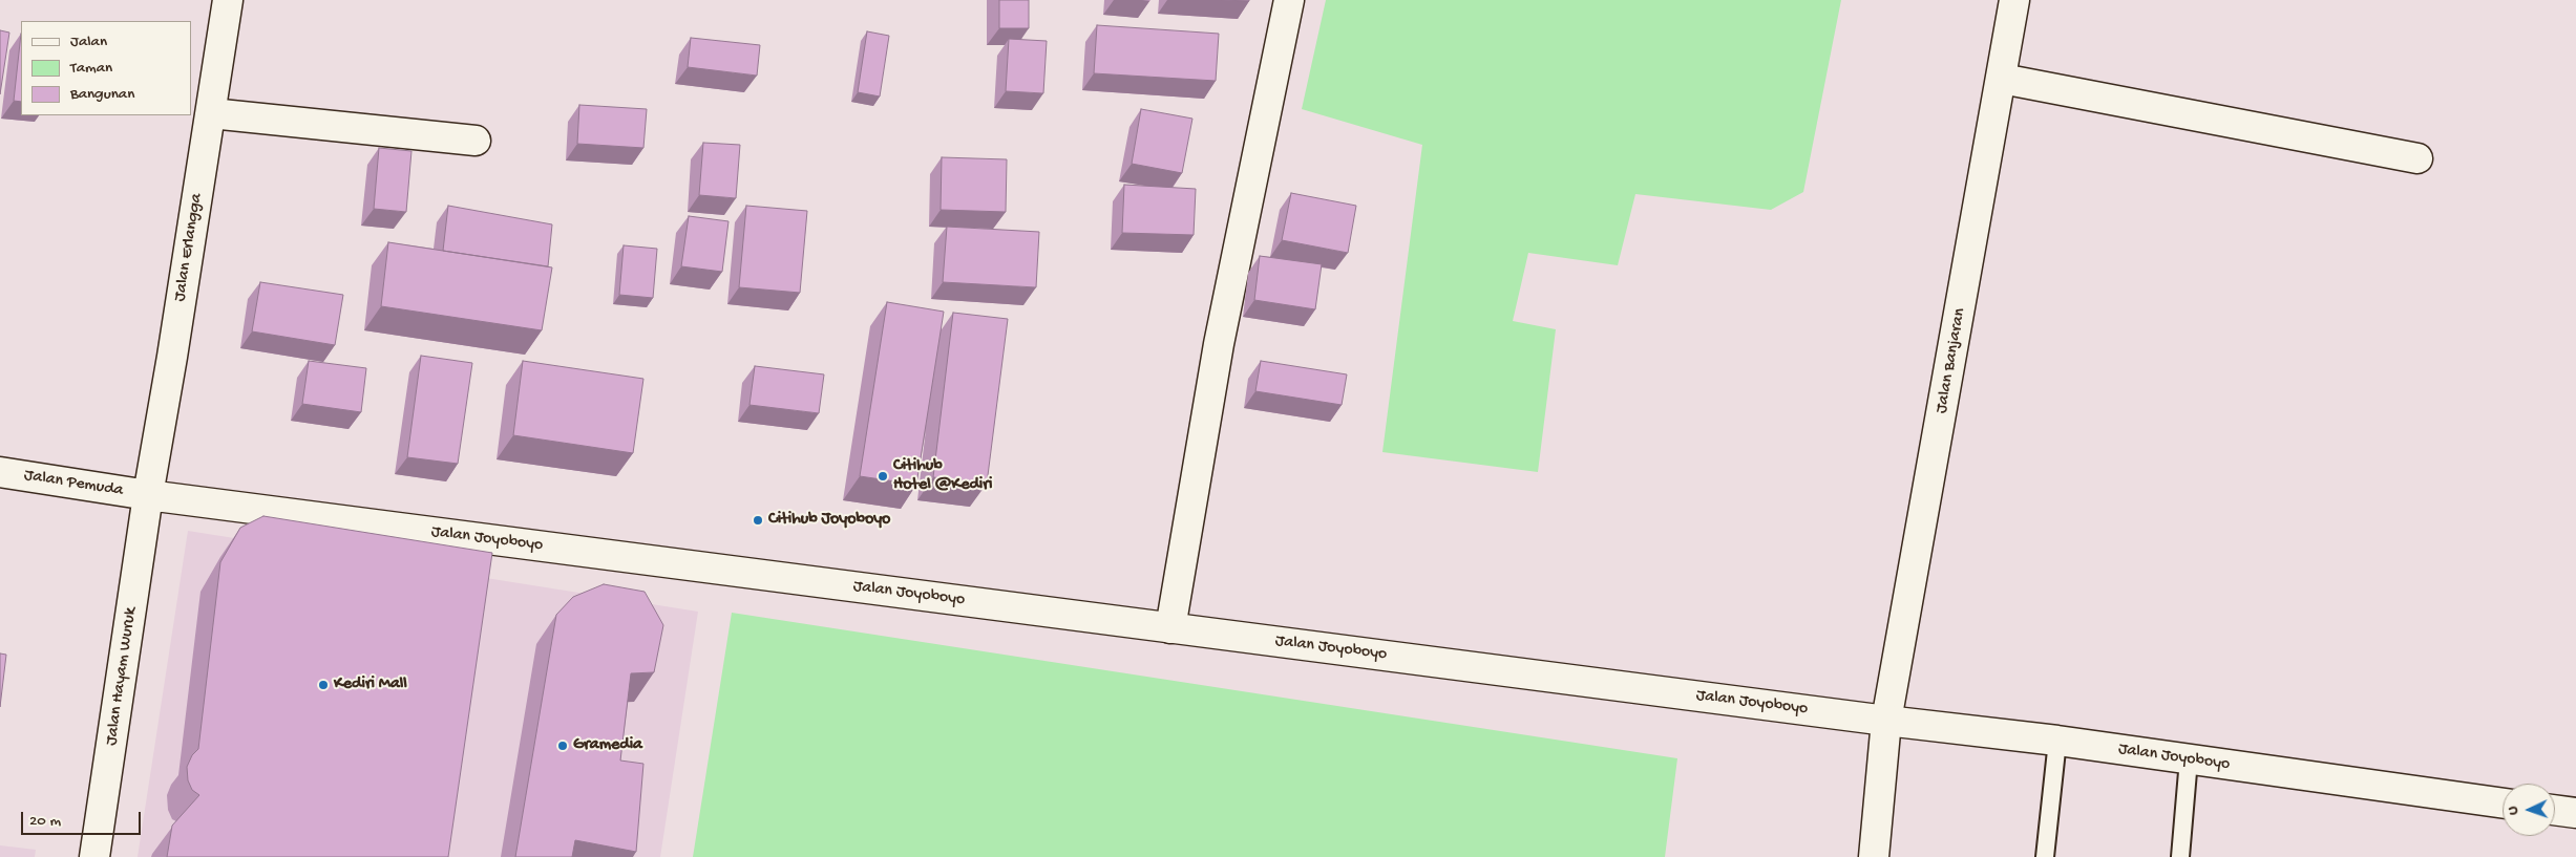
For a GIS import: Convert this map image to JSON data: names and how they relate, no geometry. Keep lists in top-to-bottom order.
{
  "streets": {
    "main road": [
      "Jalan Erlangga",
      "Jalan Banjaran",
      "Jalan Pemuda",
      "Jalan Joyoboyo",
      "Jalan Hayam Wuruk"
    ]
  },
  "crossings": [
    ["Jalan Erlangga", "Jalan Pemuda"],
    ["Jalan Erlangga", "Jalan Joyoboyo"],
    ["Jalan Erlangga", "Jalan Hayam Wuruk"],
    ["Jalan Banjaran", "Jalan Joyoboyo"],
    ["Jalan Pemuda", "Jalan Joyoboyo"],
    ["Jalan Pemuda", "Jalan Hayam Wuruk"],
    ["Jalan Joyoboyo", "Jalan Hayam Wuruk"]
  ],
  "places": [
    "Citihub Hotel @Kediri",
    "Citihub Joyoboyo",
    "Kediri Mall",
    "Gramedia"
  ],
  "legend": ["Jalan", "Taman", "Bangunan"],
  "scale_bar": "20 m",
  "north": "left"
}
